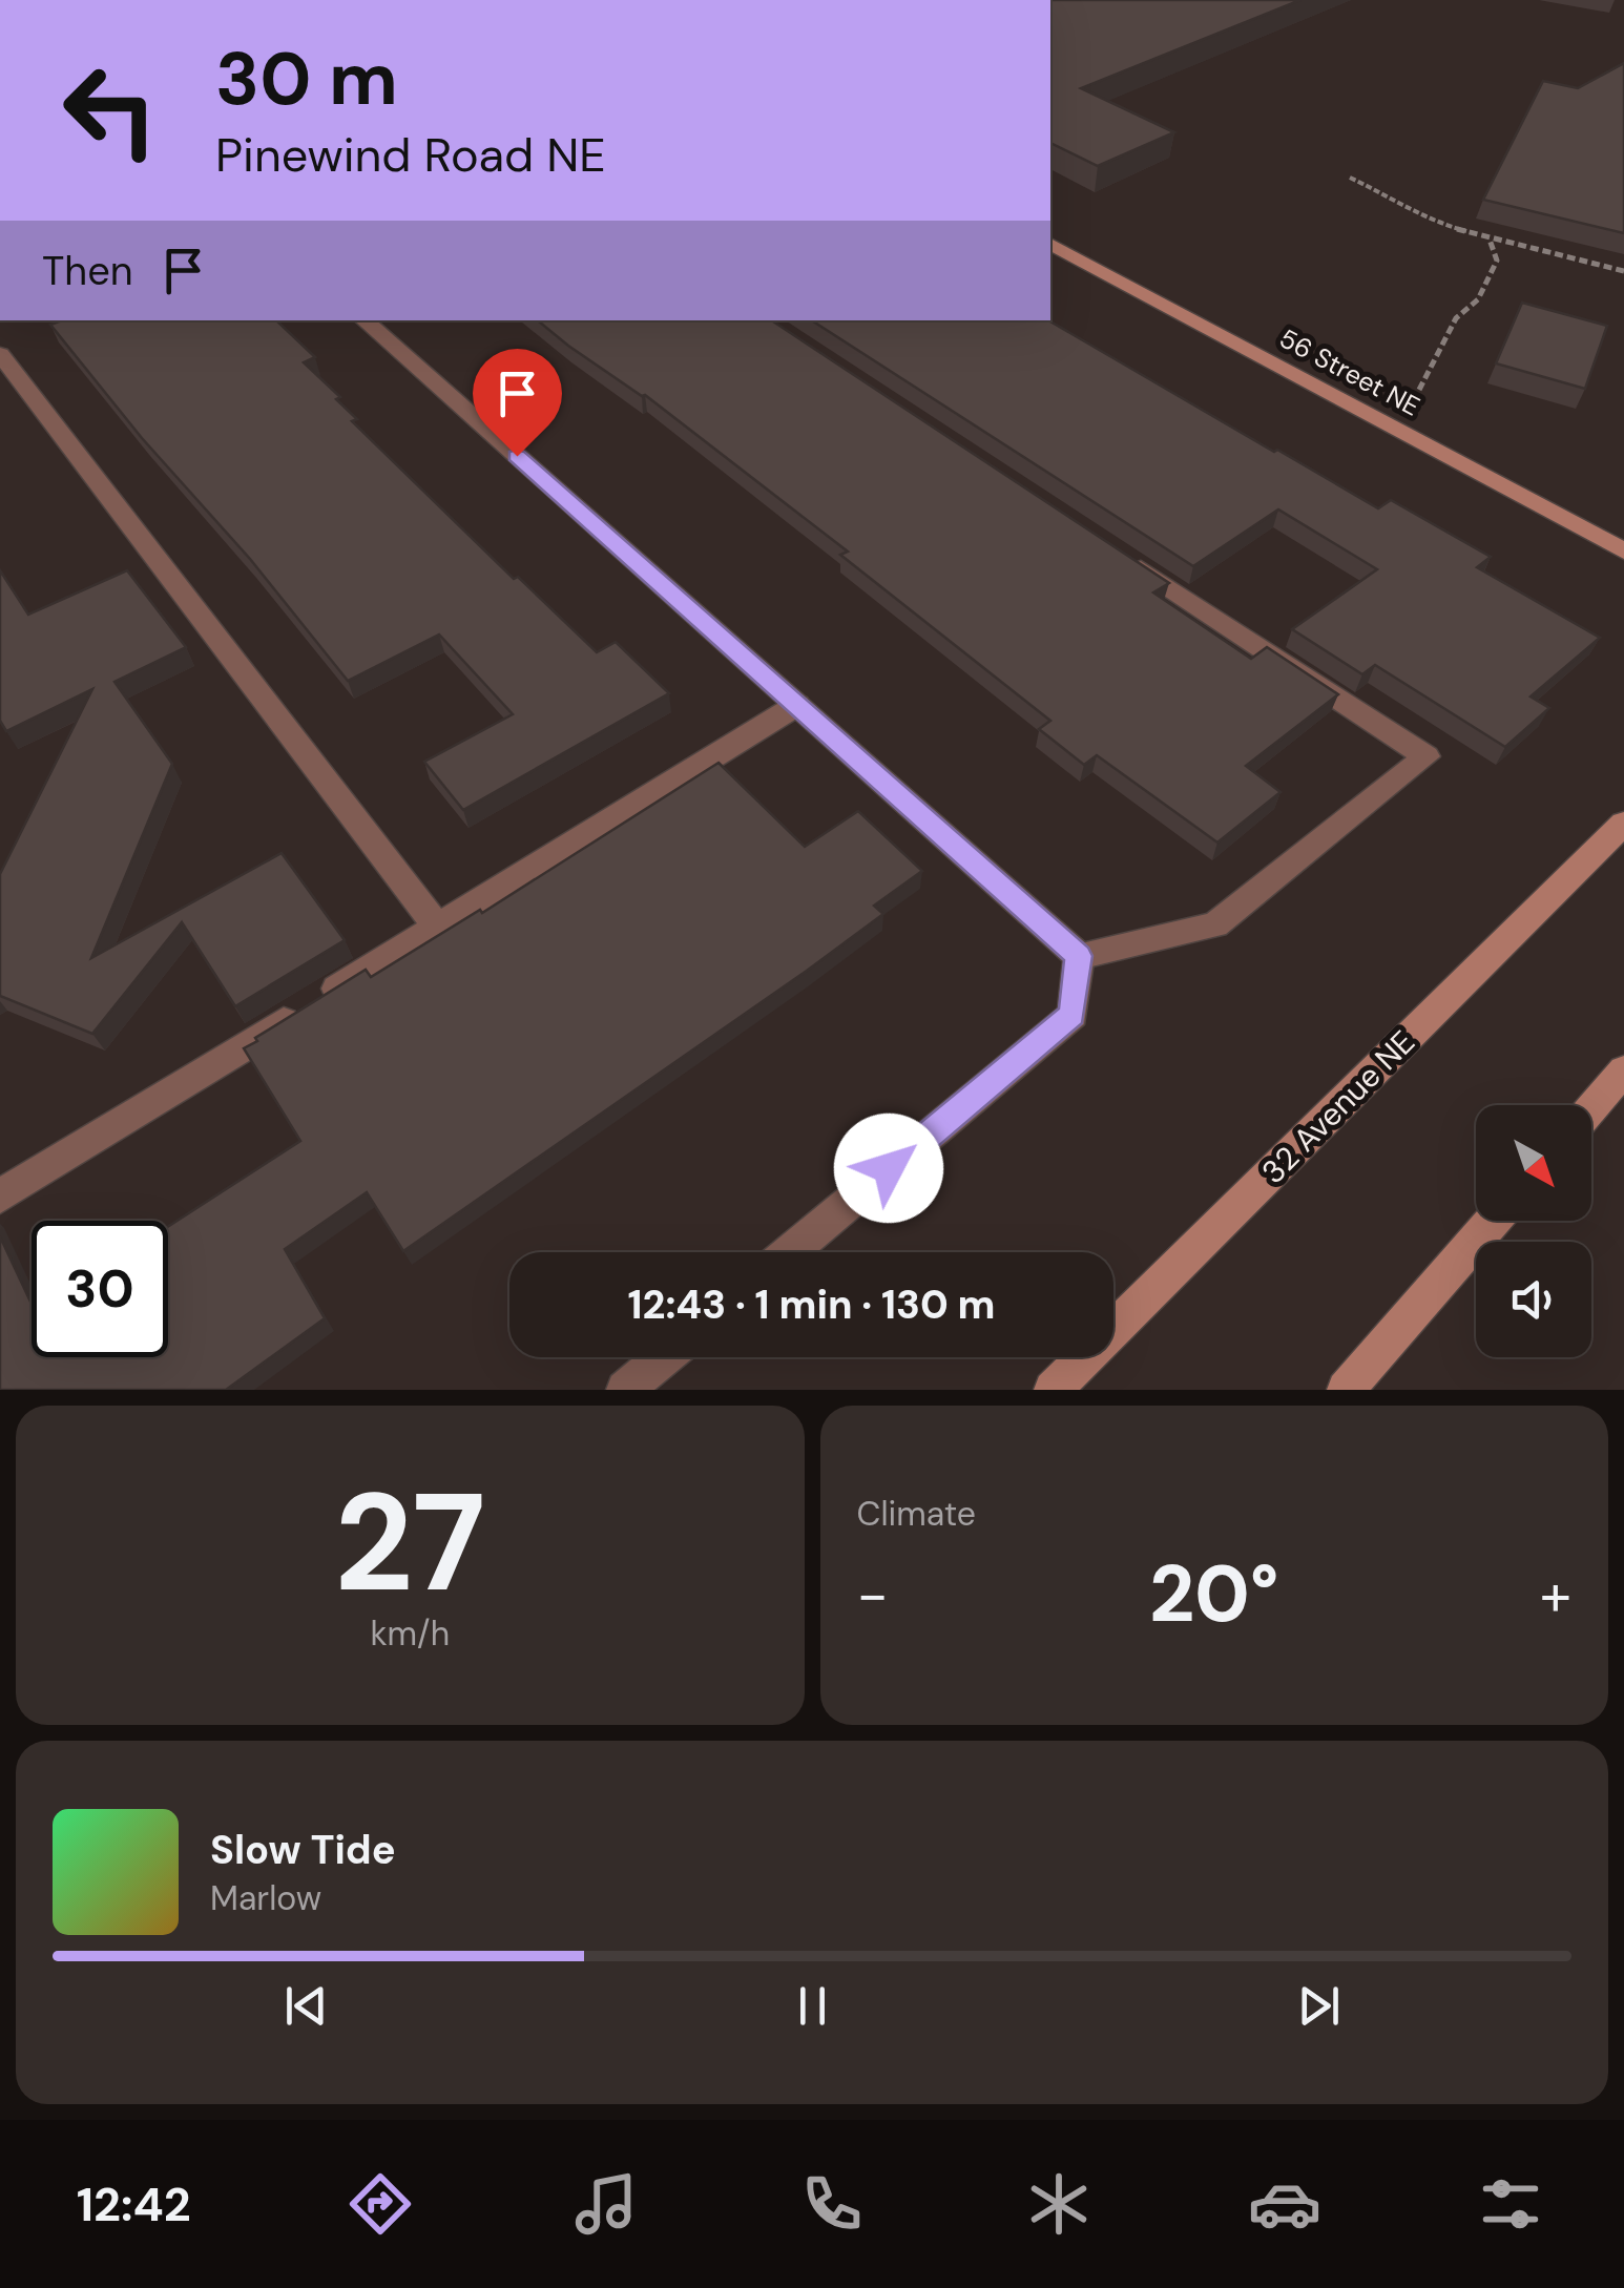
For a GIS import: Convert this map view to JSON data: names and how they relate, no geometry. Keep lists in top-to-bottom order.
{
  "streets": {
    "main road": ["56 Street NE", "32 Avenue NE"]
  },
  "north": "bottom right",
  "page": {
    "turn": ["30 m", "Pinewind Road NE"],
    "then": "Then",
    "limit": "30",
    "trip": "12:43 · 1 min · 130 m",
    "tile": [
      ["27", "km/h"],
      "Climate"
    ],
    "heat": ["−", "20°", "+"],
    "song": ["Slow Tide", "Marlow"],
    "tabs": "12:42"
  }
}
